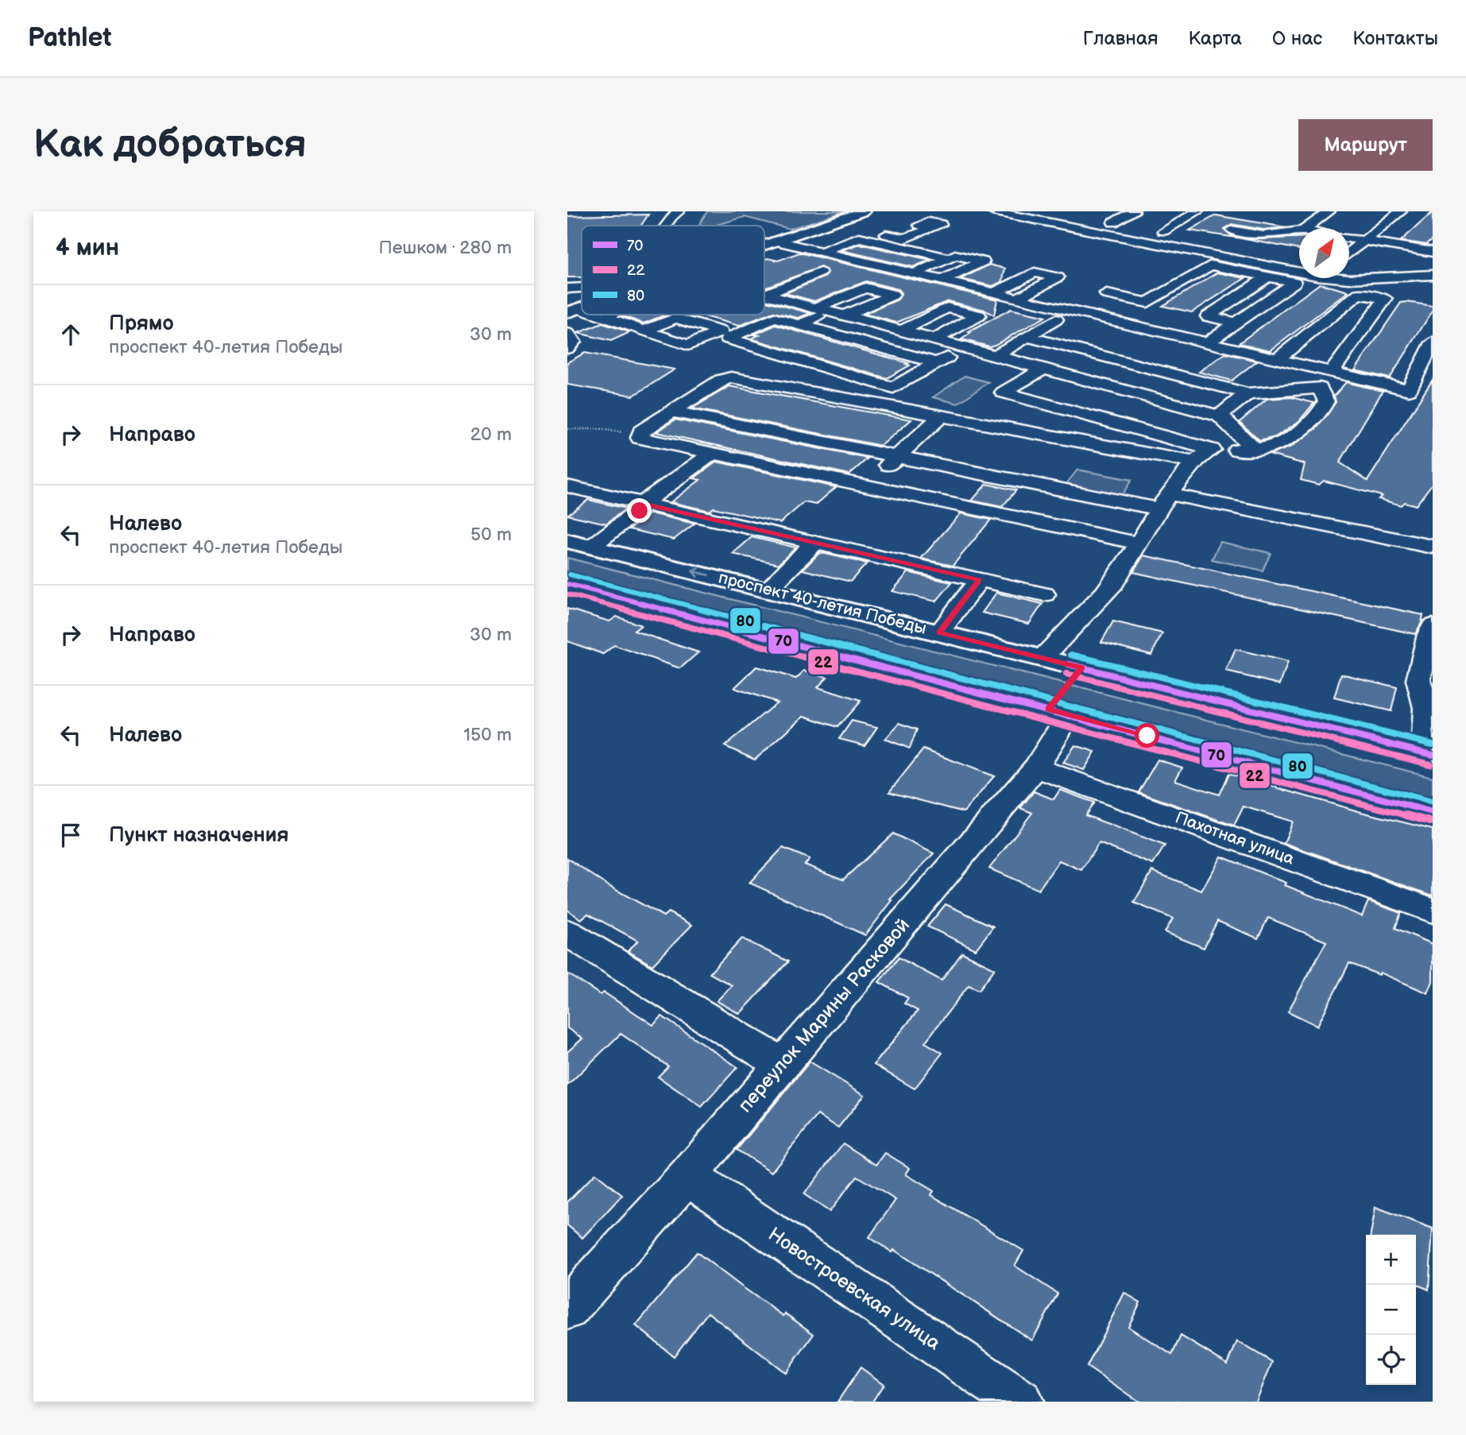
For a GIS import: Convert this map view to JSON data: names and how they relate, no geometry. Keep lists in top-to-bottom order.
{
  "streets": {
    "main road": ["проспект 40-летия Победы"],
    "street": ["Пахотная улица", "переулок Марины Расковой", "Новостроевская улица"]
  },
  "crossings": [
    ["Пахотная улица", "переулок Марины Расковой"],
    ["переулок Марины Расковой", "Новостроевская улица"]
  ],
  "lines": ["transit line 80", "transit line 70", "transit line 22"],
  "legend": ["70", "22", "80"],
  "north": "top right",
  "page": {
    "header": "Pathlet",
    "nav": [
      "Главная",
      "Карта",
      "О нас",
      "Контакты"
    ],
    "buttons": "Маршрут",
    "title": "Как добраться",
    "heading": ["4 мин", "Пешком · 280 m"],
    "list": [
      ["Прямо", "проспект 40-летия Победы", "30 m"],
      ["Направо", "20 m"],
      ["Налево", "проспект 40-летия Победы", "50 m"],
      ["Направо", "30 m"],
      ["Налево", "150 m"],
      "Пункт назначения"
    ],
    "map_buttons": ["+", "−"]
  }
}
